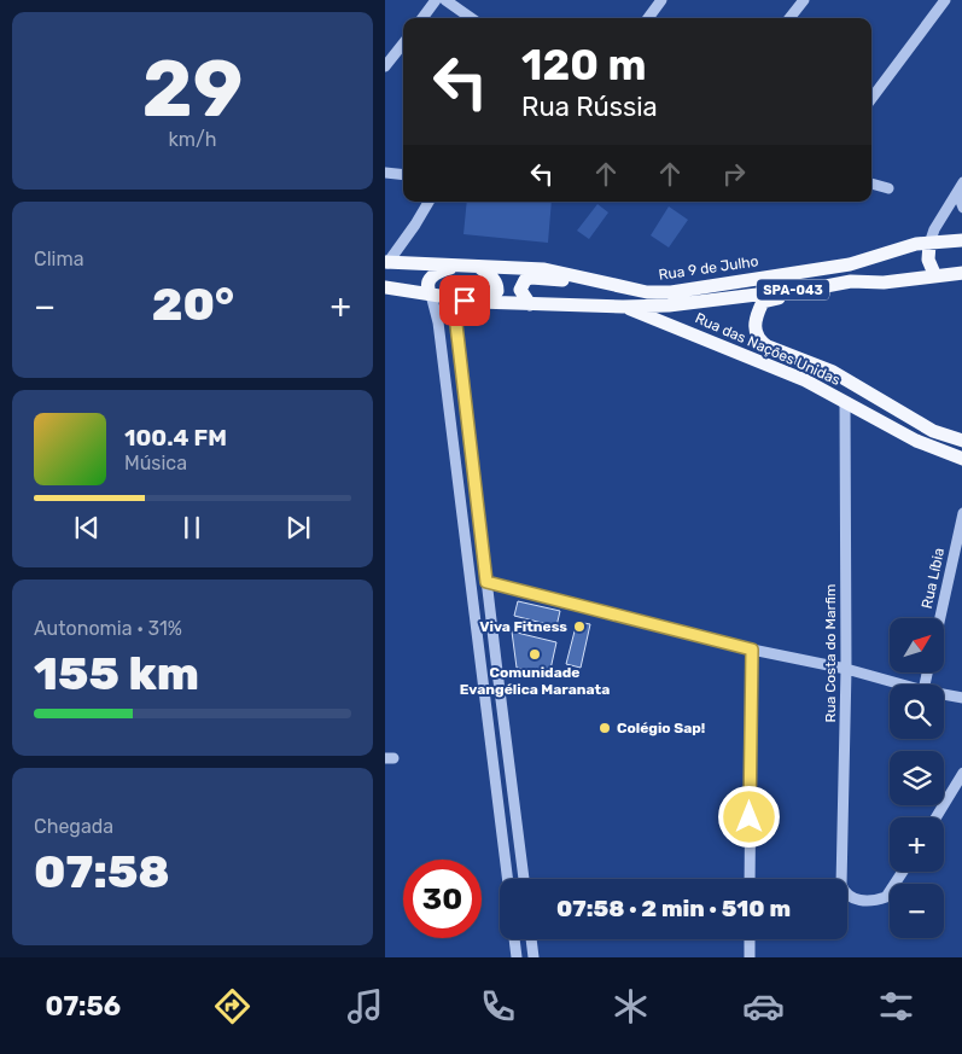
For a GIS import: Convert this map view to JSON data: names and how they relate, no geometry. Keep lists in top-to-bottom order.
{
  "streets": {
    "main road": ["Rua 9 de Julho", "SPA-043", "Rua das Nações Unidas"],
    "street": ["Rua Líbia", "Rua Costa do Marfim"]
  },
  "crossings": [
    ["Rua 9 de Julho", "Rua das Nações Unidas"],
    ["Rua das Nações Unidas", "Rua Costa do Marfim"]
  ],
  "places": ["Viva Fitness", "Comunidade Evangélica Maranata", "Colégio Sap!"],
  "north": "top right",
  "page": {
    "tile": [
      ["29", "km/h"],
      "Clima",
      ["Autonomia · 31%", "155 km"],
      ["Chegada", "07:58"]
    ],
    "turn": ["120 m", "Rua Rússia"],
    "heat": ["−", "20°", "+"],
    "song": ["100.4 FM", "Música"],
    "map_buttons": ["+", "−"],
    "limit": "30",
    "trip": "07:58 · 2 min · 510 m",
    "tabs": "07:56"
  }
}
